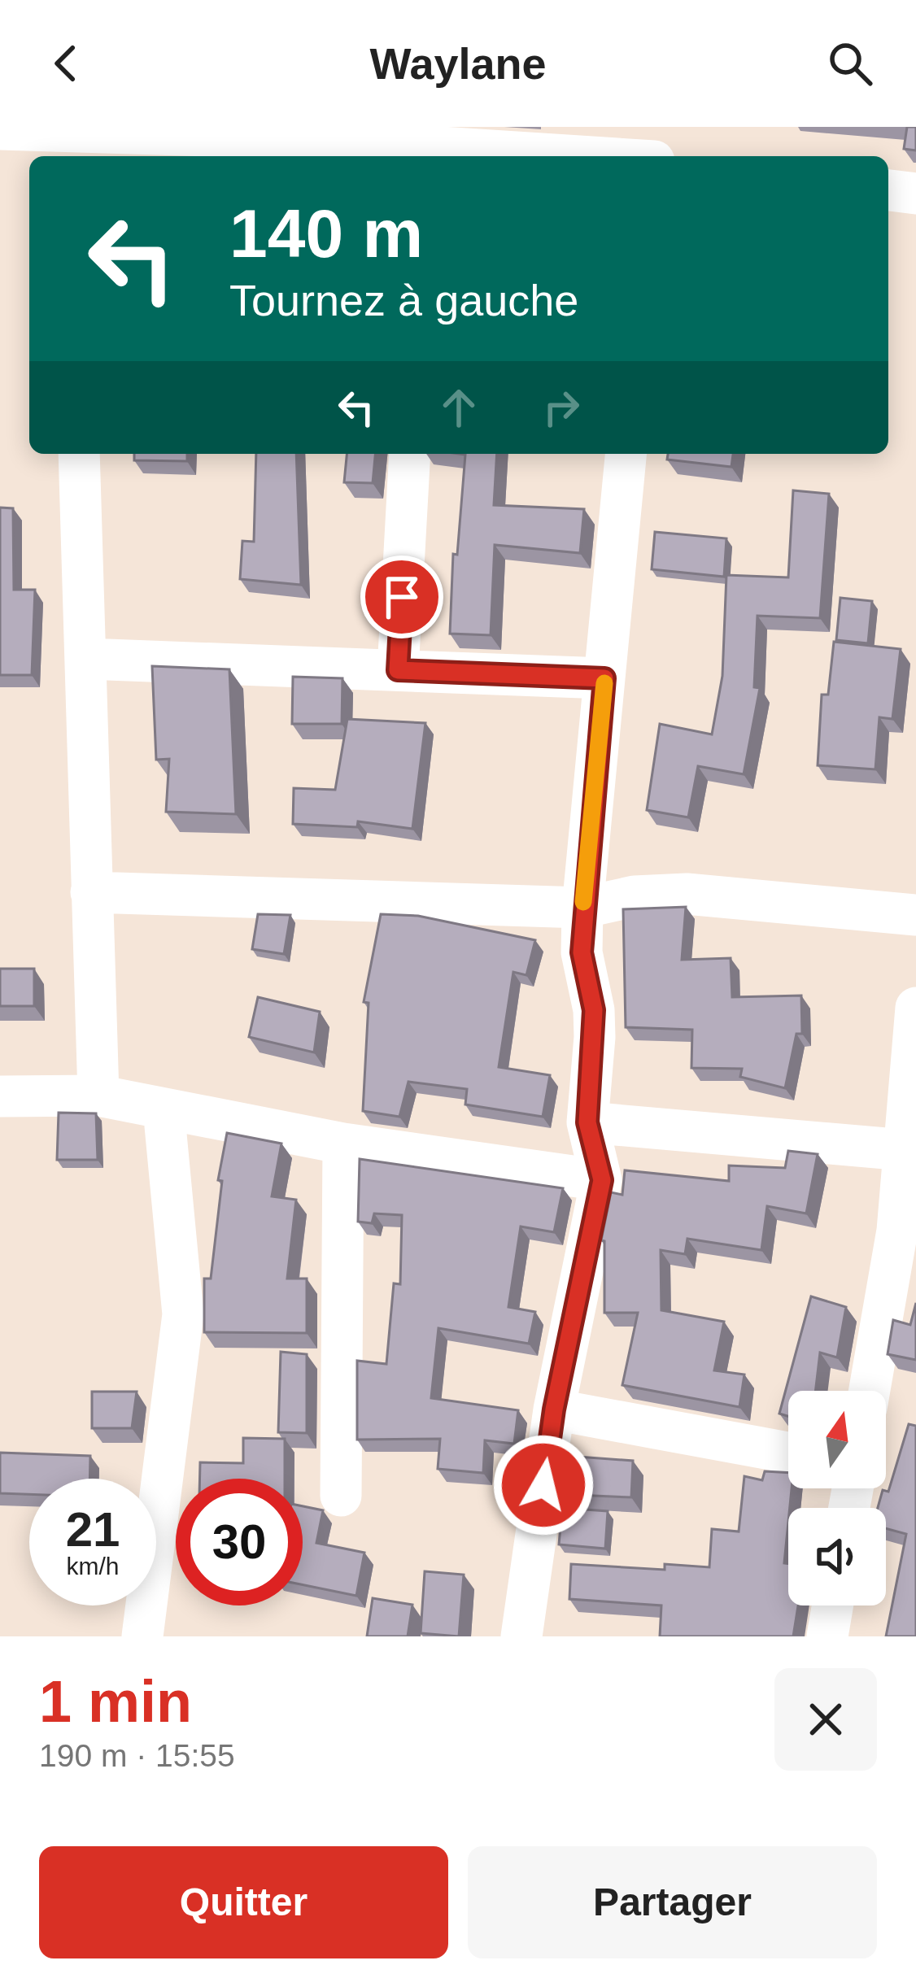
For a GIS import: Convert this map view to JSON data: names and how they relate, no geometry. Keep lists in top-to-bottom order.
{
  "north": "top",
  "page": {
    "header": "Waylane",
    "turn": ["140 m", "Tournez à gauche"],
    "speed": "21 km/h",
    "limit": "30",
    "heading": ["1 min", "190 m · 15:55"],
    "buttons": ["Quitter", "Partager"]
  }
}
